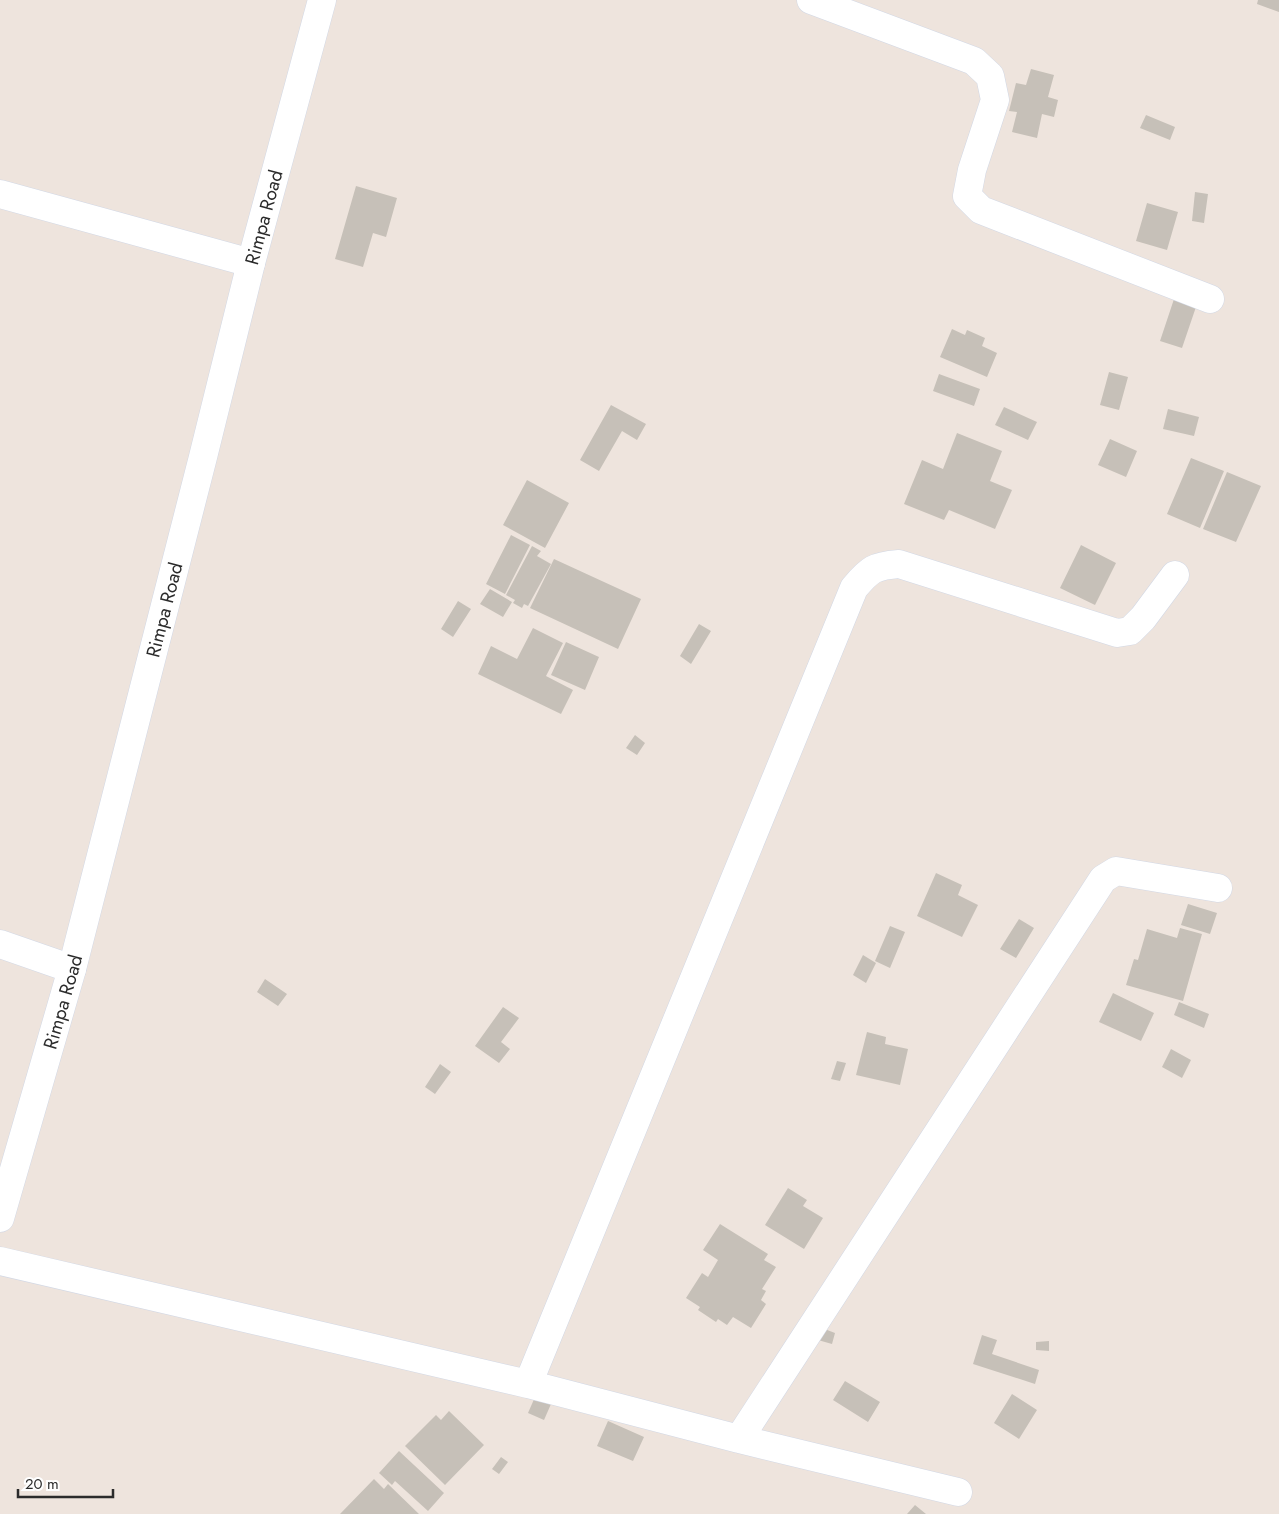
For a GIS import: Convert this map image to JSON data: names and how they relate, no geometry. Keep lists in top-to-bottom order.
{
  "streets": {
    "street": ["Rimpa Road"]
  },
  "scale_bar": "20 m"
}
